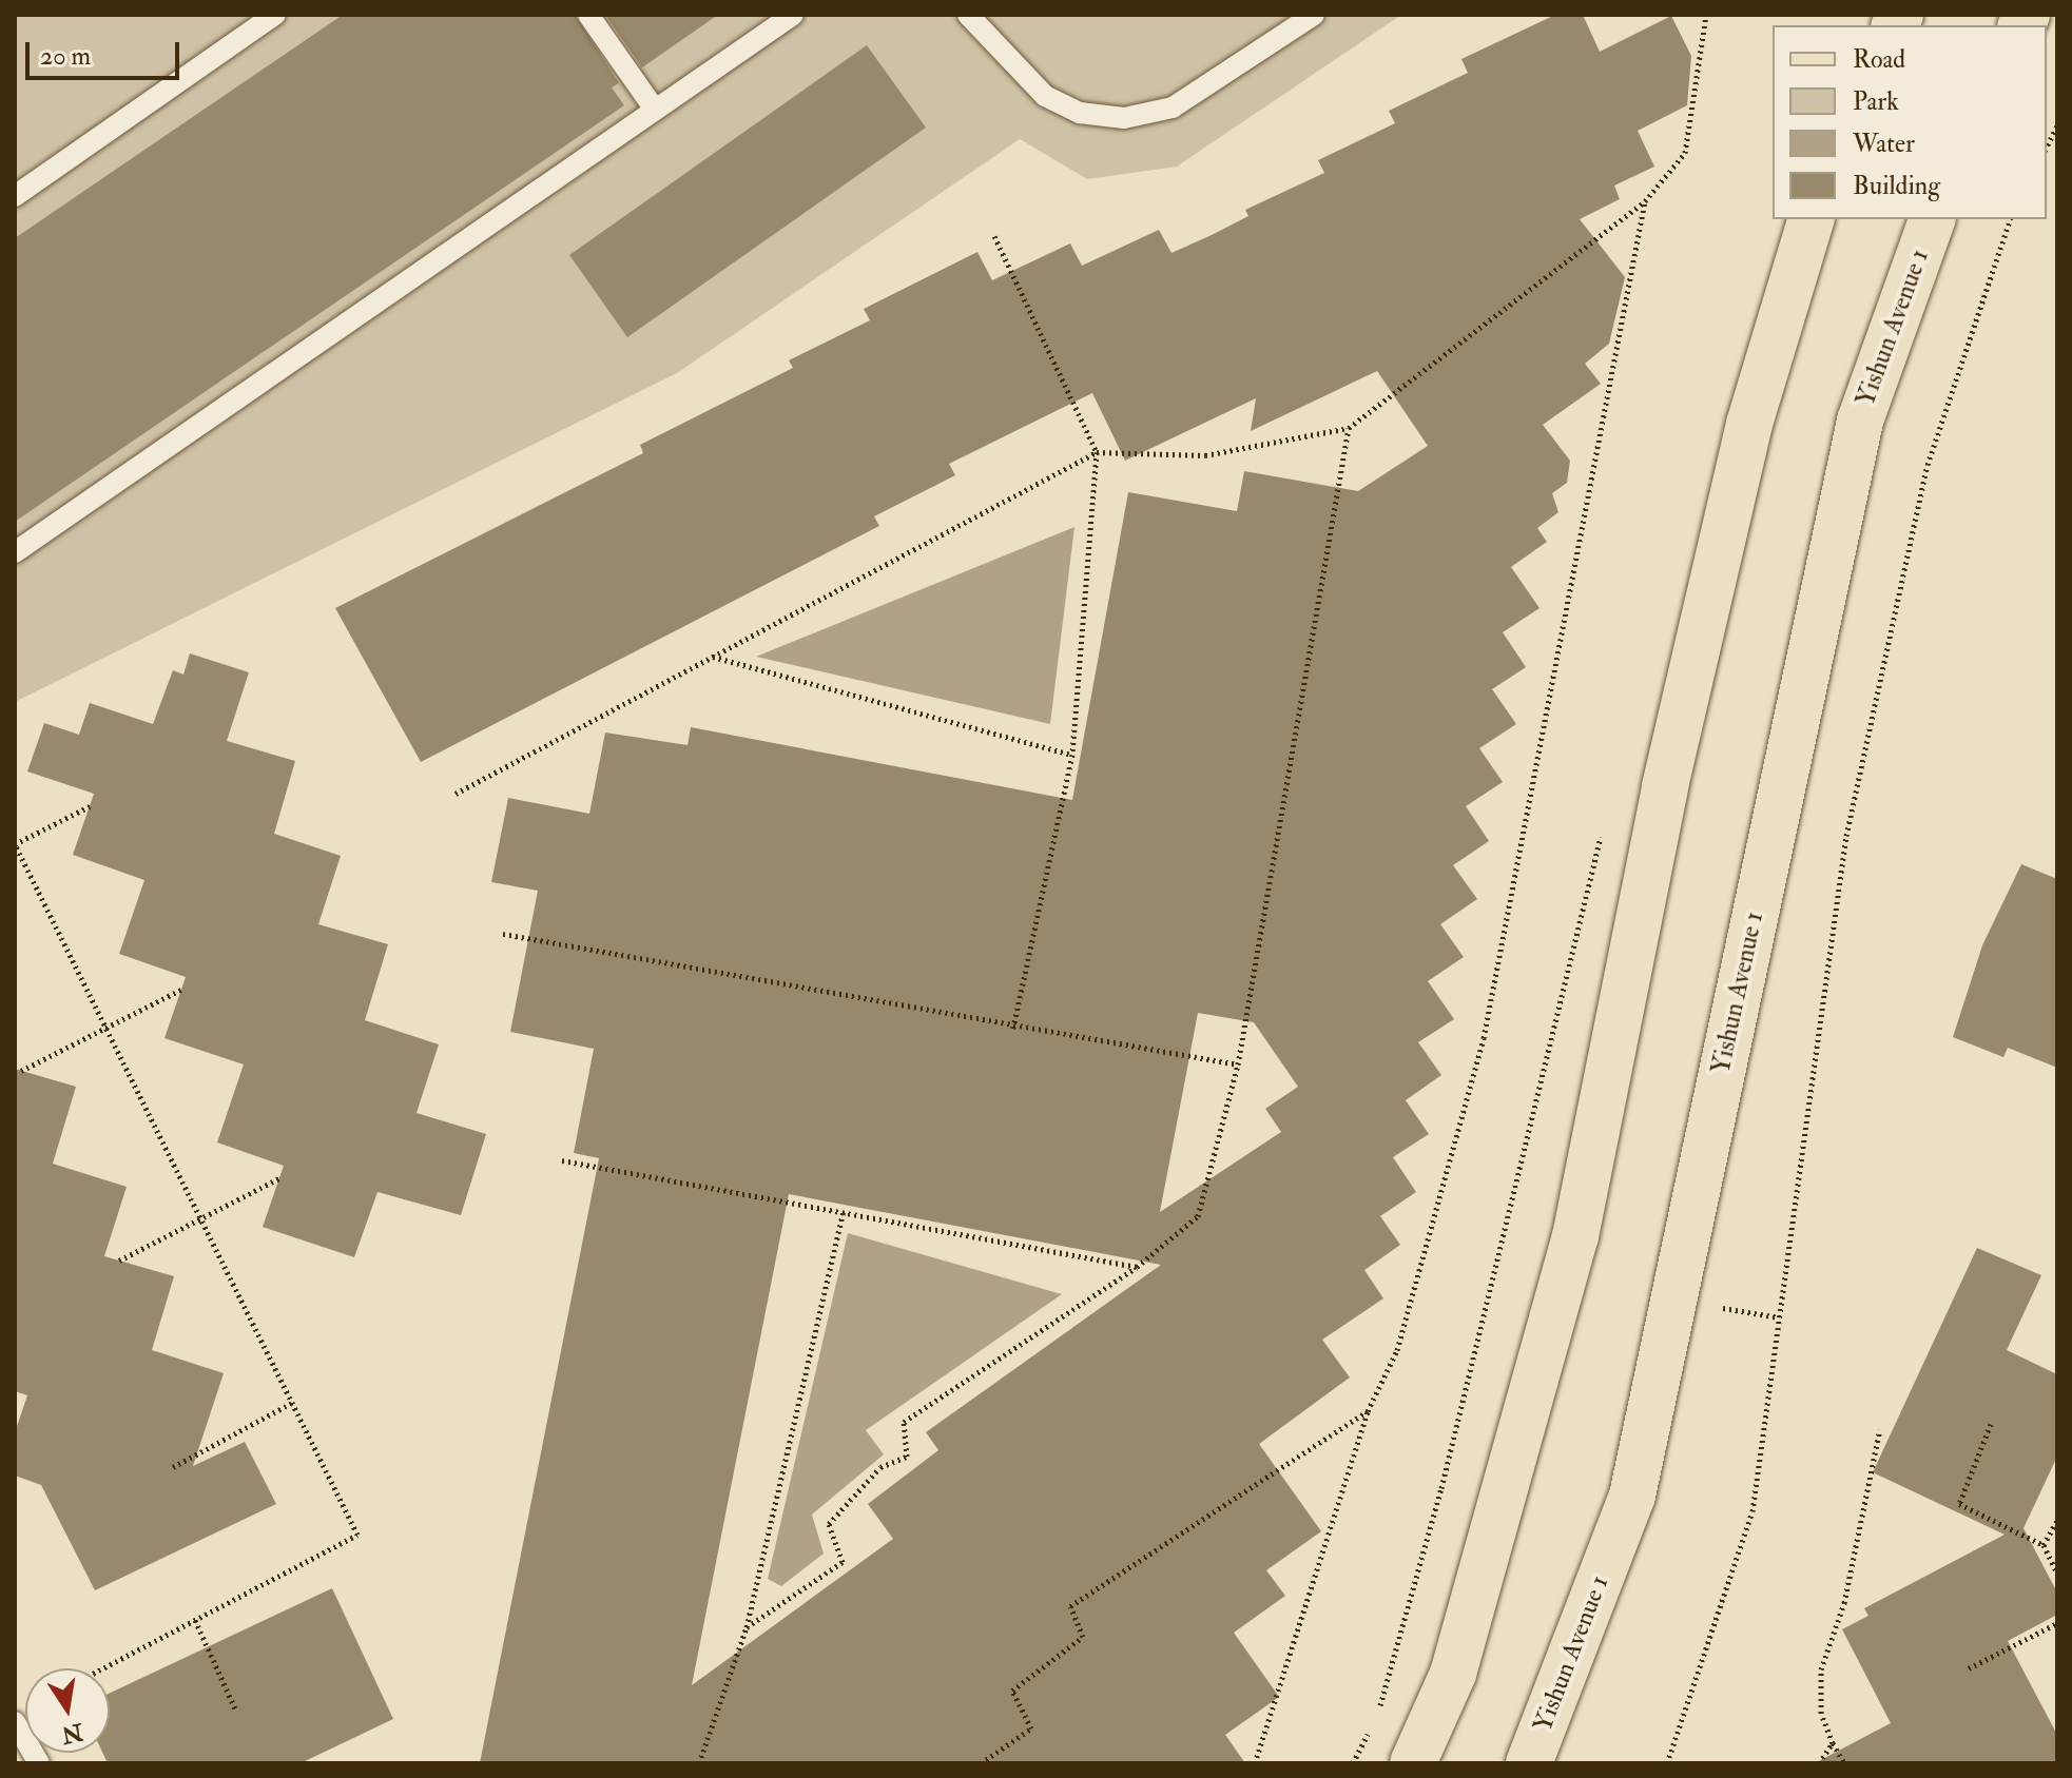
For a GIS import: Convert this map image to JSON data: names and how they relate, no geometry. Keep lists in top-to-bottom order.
{
  "streets": {
    "main road": ["Yishun Avenue 1"]
  },
  "legend": [
    "Road",
    "Park",
    "Water",
    "Building"
  ],
  "scale_bar": "20 m",
  "north": "bottom"
}
